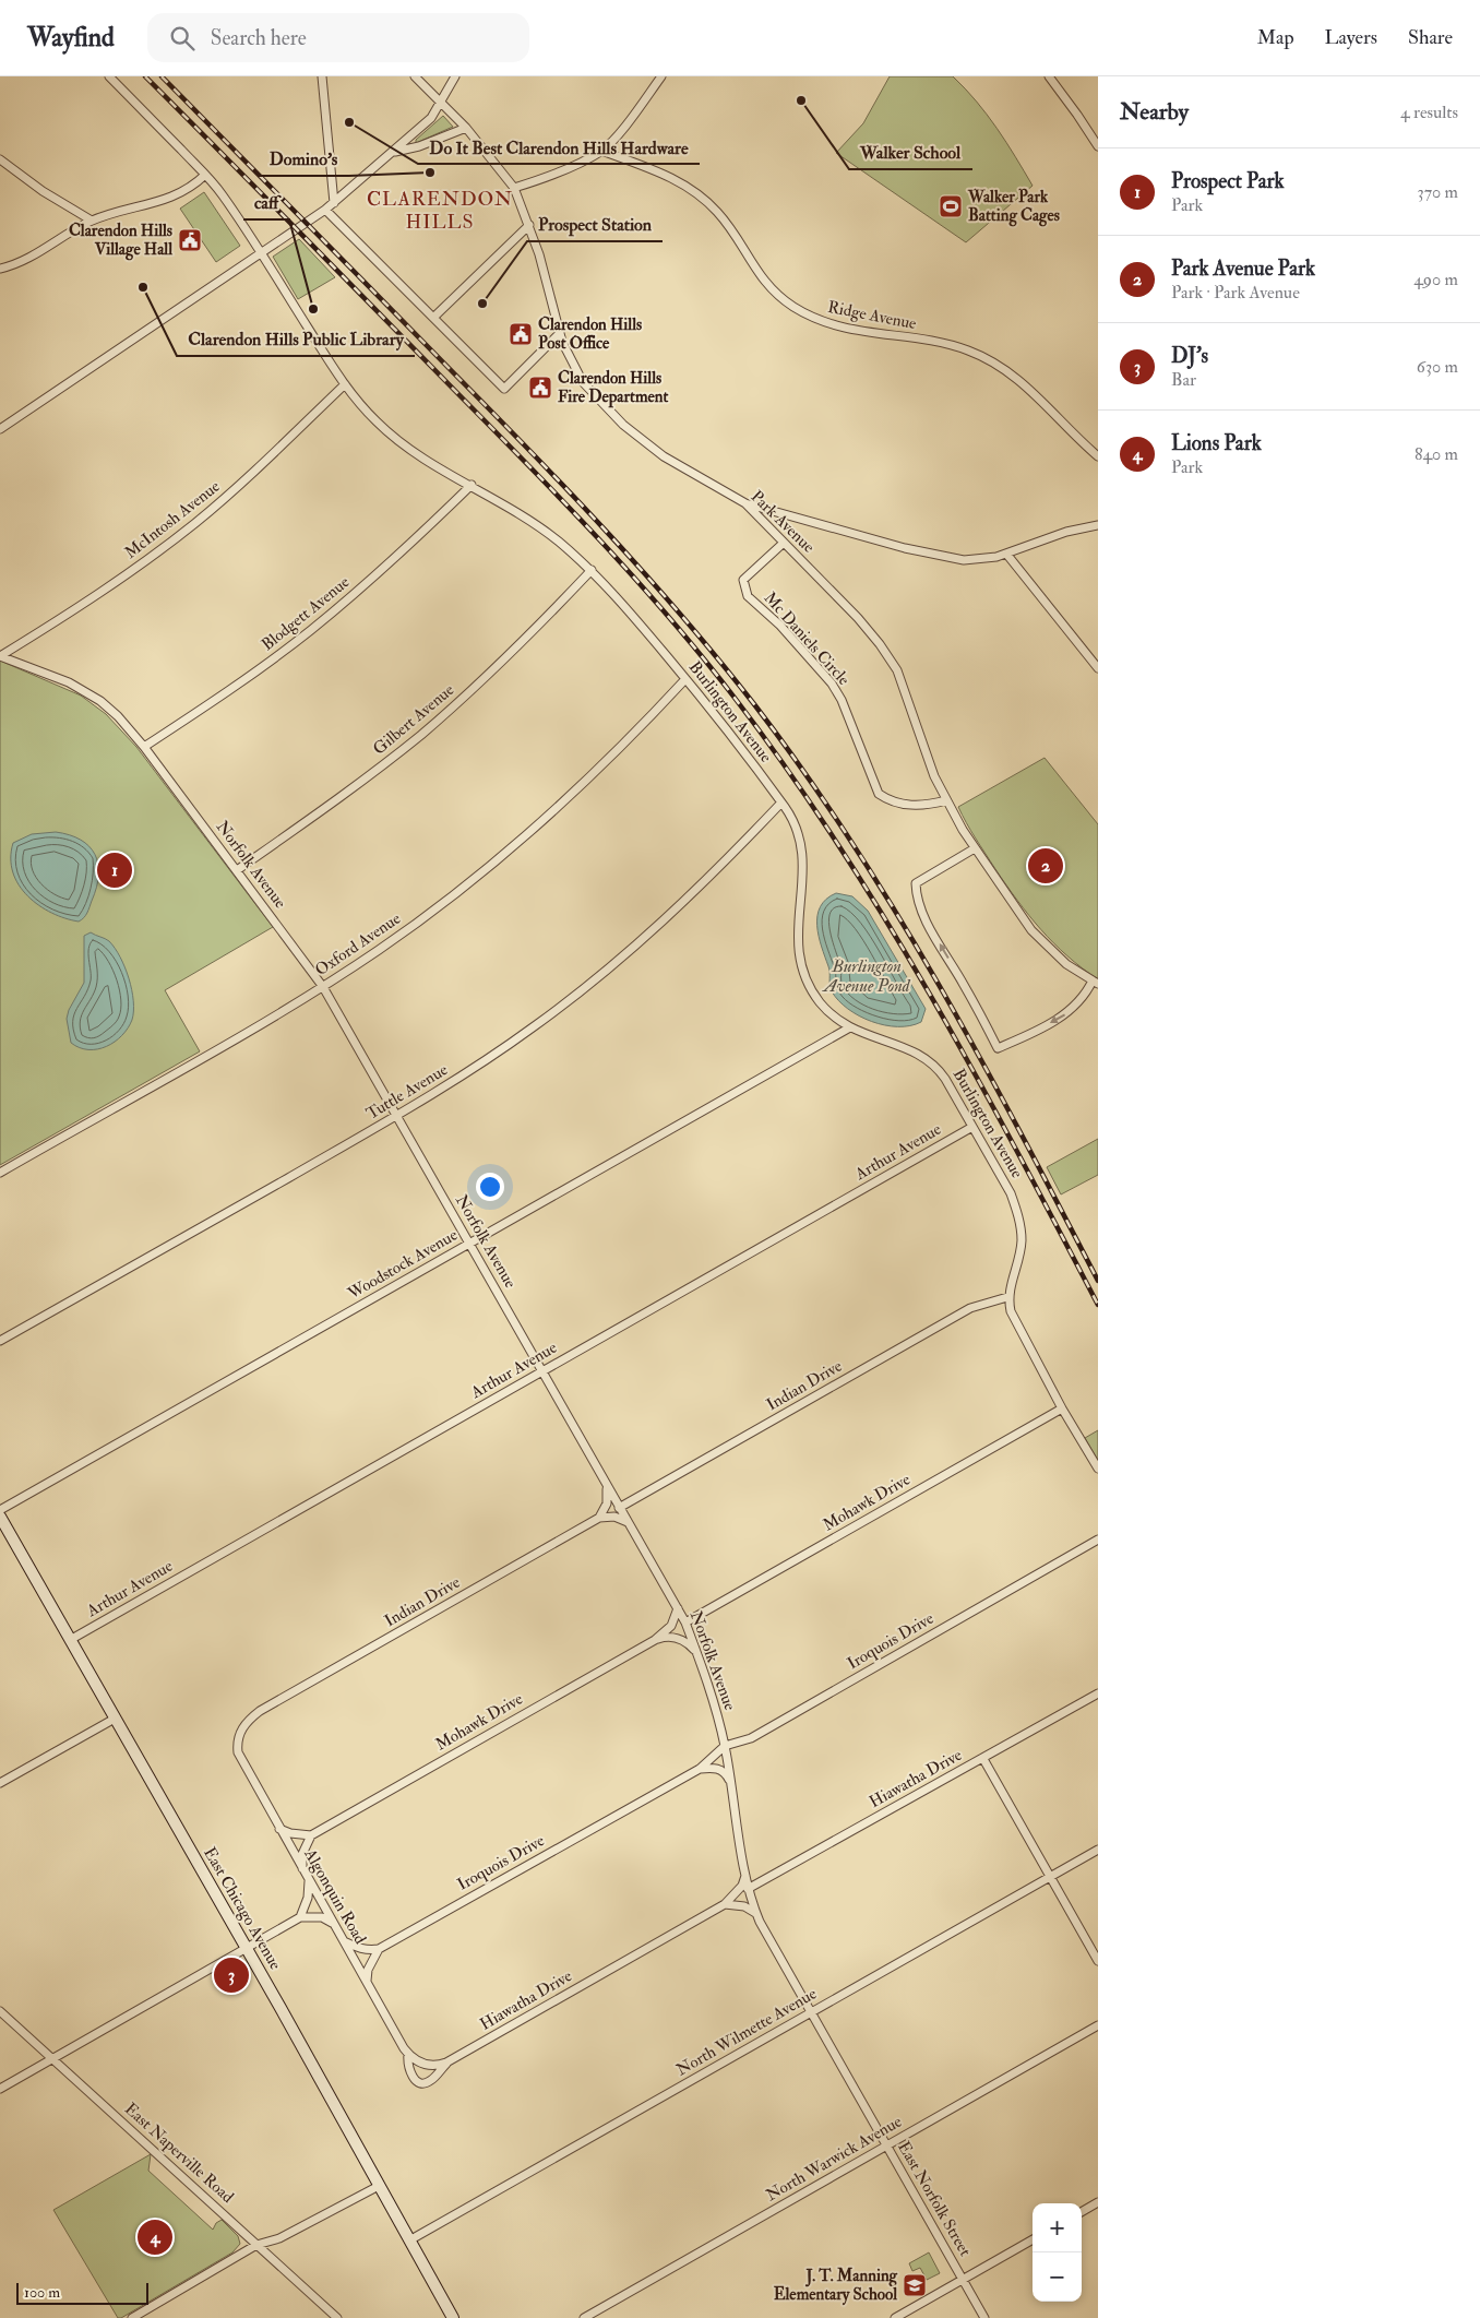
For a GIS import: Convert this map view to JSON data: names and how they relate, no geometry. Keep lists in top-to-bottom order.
{
  "streets": {
    "main road": ["East Chicago Avenue"],
    "street": [
      "Ridge Avenue",
      "McIntosh Avenue",
      "Park Avenue",
      "Blodgett Avenue",
      "Mc Daniels Circle",
      "Burlington Avenue",
      "Gilbert Avenue",
      "Norfolk Avenue",
      "Oxford Avenue",
      "Tuttle Avenue",
      "Arthur Avenue",
      "Woodstock Avenue",
      "Indian Drive",
      "Mohawk Drive",
      "Iroquois Drive",
      "Hiawatha Drive",
      "Algonquin Road",
      "North Wilmette Avenue",
      "East Naperville Road",
      "North Warwick Avenue",
      "East Norfolk Street"
    ]
  },
  "crossings": [
    ["McIntosh Avenue", "Burlington Avenue"],
    ["McIntosh Avenue", "Norfolk Avenue"],
    ["Park Avenue", "Mc Daniels Circle"],
    ["Blodgett Avenue", "Burlington Avenue"],
    ["Blodgett Avenue", "Norfolk Avenue"],
    ["Burlington Avenue", "Gilbert Avenue"],
    ["Burlington Avenue", "Oxford Avenue"],
    ["Burlington Avenue", "Tuttle Avenue"],
    ["Burlington Avenue", "Arthur Avenue"],
    ["Burlington Avenue", "Woodstock Avenue"],
    ["Burlington Avenue", "Indian Drive"],
    ["Gilbert Avenue", "Norfolk Avenue"],
    ["Norfolk Avenue", "Oxford Avenue"],
    ["Norfolk Avenue", "Tuttle Avenue"],
    ["Norfolk Avenue", "Arthur Avenue"],
    ["Norfolk Avenue", "Woodstock Avenue"],
    ["Norfolk Avenue", "Indian Drive"],
    ["Norfolk Avenue", "Mohawk Drive"],
    ["Norfolk Avenue", "Iroquois Drive"],
    ["Norfolk Avenue", "Hiawatha Drive"],
    ["Norfolk Avenue", "East Norfolk Street"],
    ["Arthur Avenue", "East Chicago Avenue"],
    ["Indian Drive", "Algonquin Road"],
    ["Hiawatha Drive", "Algonquin Road"],
    ["East Chicago Avenue", "North Wilmette Avenue"],
    ["North Wilmette Avenue", "East Norfolk Street"],
    ["North Warwick Avenue", "East Norfolk Street"]
  ],
  "districts": ["CLARENDON HILLS"],
  "water": ["Burlington Avenue Pond"],
  "places": {
    "other": [
      "Walker School",
      "Do It Best Clarendon Hills Hardware",
      "Domino's",
      "Clarendon Hills Public Library",
      "Prospect Station",
      "caff"
    ],
    "sports": ["Walker Park Batting Cages"],
    "public building": ["Clarendon Hills Village Hall", "Clarendon Hills Post Office", "Clarendon Hills Fire Department"],
    "school or university": ["J. T. Manning Elementary School"]
  },
  "scale_bar": "100 m",
  "page": {
    "header": "Wayfind",
    "search": "Search here",
    "nav": ["Map", "Layers", "Share"],
    "heading": ["Nearby", "4 results"],
    "list": [
      {
        "mark": "1",
        "name": "Prospect Park",
        "note": "Park",
        "value": "370 m"
      },
      {
        "mark": "2",
        "name": "Park Avenue Park",
        "note": "Park · Park Avenue",
        "value": "490 m"
      },
      {
        "mark": "3",
        "name": "DJ's",
        "note": "Bar",
        "value": "630 m"
      },
      {
        "mark": "4",
        "name": "Lions Park",
        "note": "Park",
        "value": "840 m"
      }
    ],
    "pins": [
      "2",
      "1",
      "3",
      "4"
    ],
    "map_buttons": ["+", "−"],
    "scale": "100 m"
  }
}
